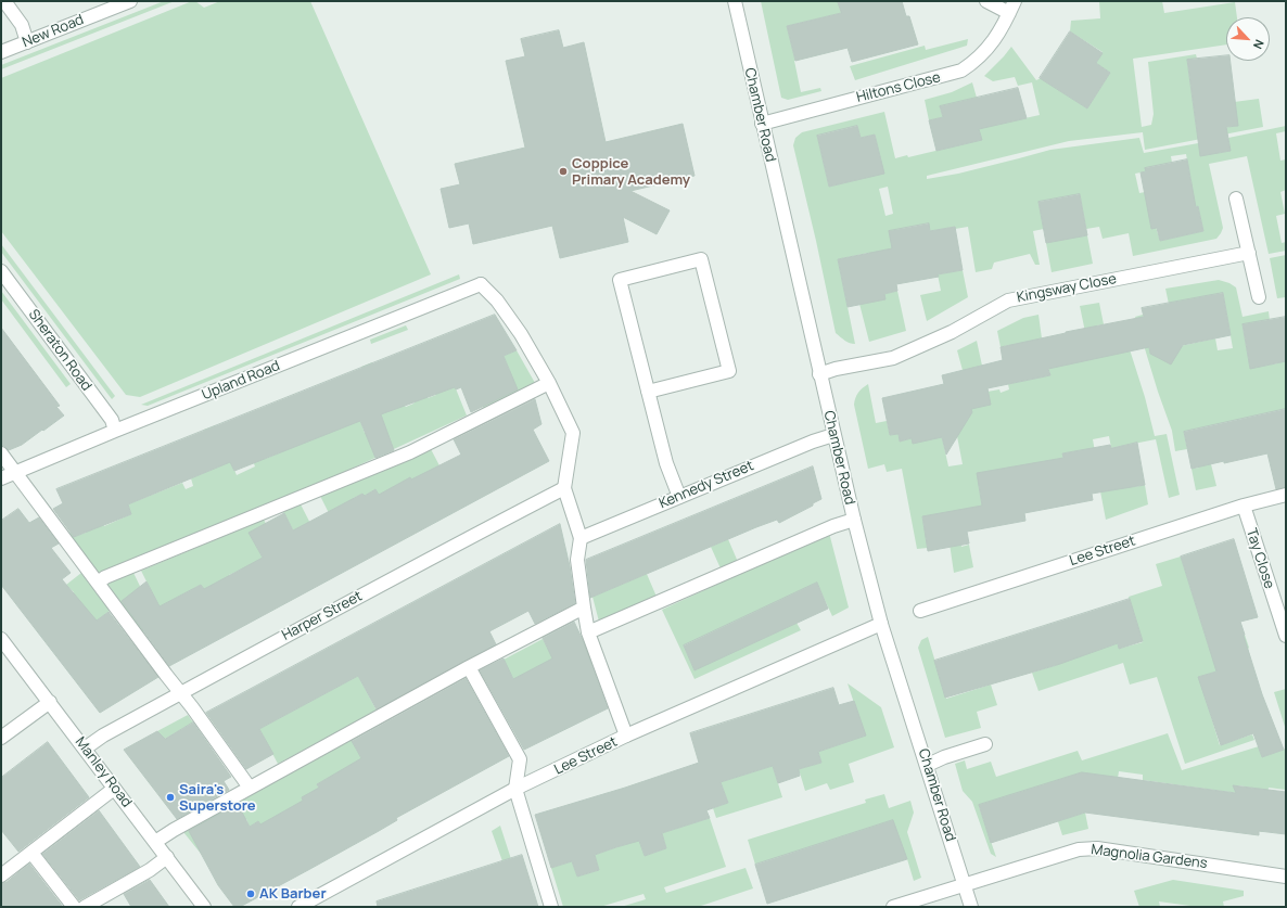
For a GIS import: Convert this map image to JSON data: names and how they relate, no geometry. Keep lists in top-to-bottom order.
{
  "streets": {
    "street": [
      "New Road",
      "Hiltons Close",
      "Chamber Road",
      "Kingsway Close",
      "Sheraton Road",
      "Upland Road",
      "Kennedy Street",
      "Lee Street",
      "Tay Close",
      "Harper Street",
      "Manley Road",
      "Magnolia Gardens"
    ]
  },
  "crossings": [
    ["Hiltons Close", "Chamber Road"],
    ["Chamber Road", "Kingsway Close"],
    ["Chamber Road", "Kennedy Street"],
    ["Chamber Road", "Lee Street"],
    ["Chamber Road", "Magnolia Gardens"],
    ["Sheraton Road", "Upland Road"],
    ["Lee Street", "Tay Close"],
    ["Harper Street", "Manley Road"]
  ],
  "places": ["Coppice Primary Academy", "Saira's Superstore", "AK Barber"],
  "north": "bottom right"
}
